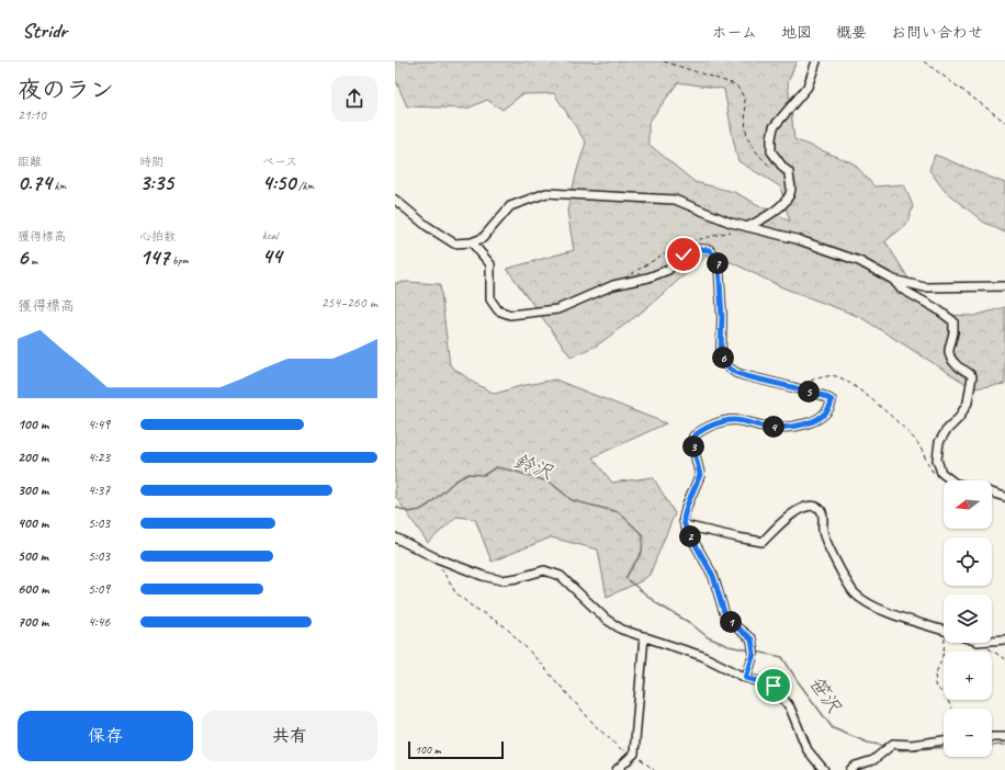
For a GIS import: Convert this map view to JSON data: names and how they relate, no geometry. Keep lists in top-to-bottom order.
{
  "water": ["鈴沢", "笹沢"],
  "scale_bar": "100 m",
  "north": "left",
  "page": {
    "header": "Stridr",
    "nav": [
      "ホーム",
      "地図",
      "概要",
      "お問い合わせ"
    ],
    "heading": ["夜のラン", "21:10"],
    "stats": [
      ["距離", "0.74 km"],
      ["時間", "3:35"],
      ["ペース", "4:50 /km"],
      ["獲得標高", "6 m"],
      ["心拍数", "147 bpm"],
      ["kcal", "44"]
    ],
    "pins": [
      "7",
      "6",
      "5",
      "4",
      "3",
      "2",
      "1"
    ],
    "chart": ["獲得標高", "254–260 m"],
    "list": [
      {
        "name": "100 m",
        "note": "4:49"
      },
      {
        "name": "200 m",
        "note": "4:23"
      },
      {
        "name": "300 m",
        "note": "4:37"
      },
      {
        "name": "400 m",
        "note": "5:03"
      },
      {
        "name": "500 m",
        "note": "5:03"
      },
      {
        "name": "600 m",
        "note": "5:09"
      },
      {
        "name": "700 m",
        "note": "4:46"
      }
    ],
    "map_buttons": ["+", "−"],
    "buttons": ["保存", "共有"],
    "scale": "100 m"
  }
}
